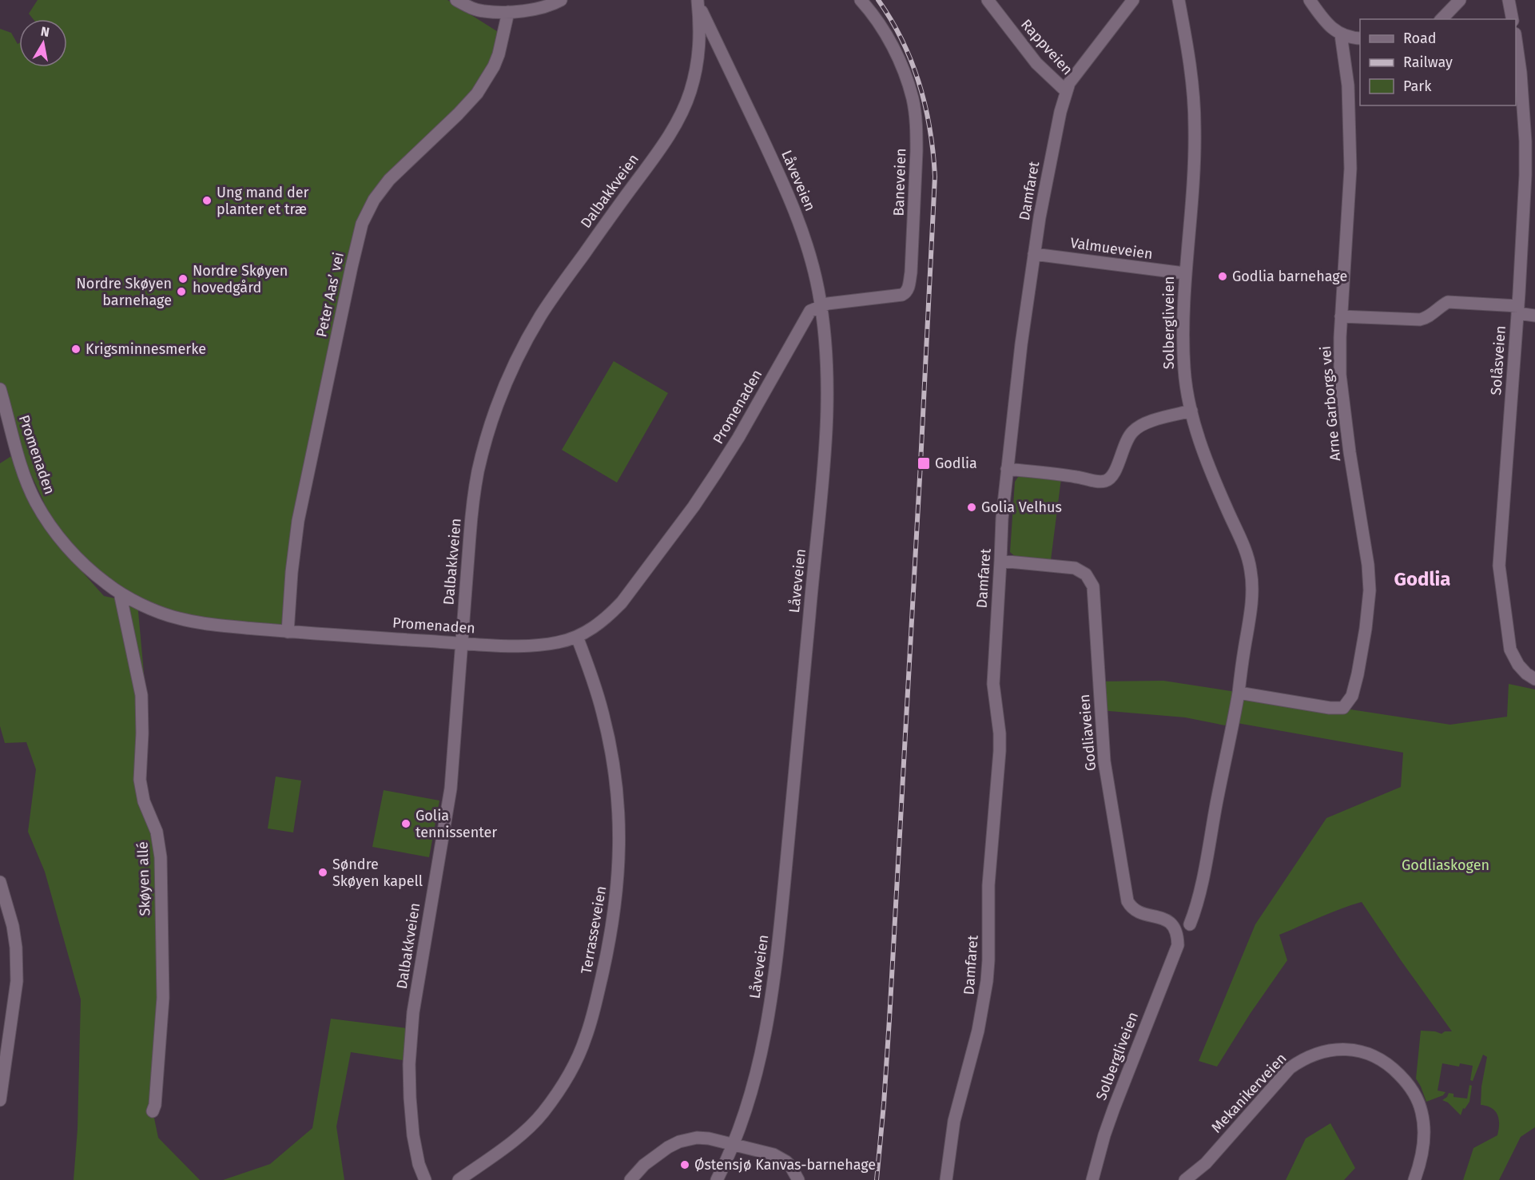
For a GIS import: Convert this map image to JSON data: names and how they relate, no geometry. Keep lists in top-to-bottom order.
{
  "streets": {
    "street": [
      "Rappveien",
      "Låveveien",
      "Baneveien",
      "Dalbakkveien",
      "Damfaret",
      "Valmueveien",
      "Peter Aas’ vei",
      "Solbergliveien",
      "Solåsveien",
      "Arne Garborgs vei",
      "Promenaden",
      "Godliaveien",
      "Skøyen allé",
      "Terrasseveien",
      "Mekanikerveien"
    ]
  },
  "crossings": [
    ["Rappveien", "Damfaret"],
    ["Låveveien", "Baneveien"],
    ["Låveveien", "Dalbakkveien"],
    ["Låveveien", "Promenaden"],
    ["Baneveien", "Promenaden"],
    ["Dalbakkveien", "Promenaden"],
    ["Damfaret", "Valmueveien"],
    ["Damfaret", "Godliaveien"],
    ["Valmueveien", "Solbergliveien"],
    ["Peter Aas’ vei", "Promenaden"],
    ["Solbergliveien", "Arne Garborgs vei"],
    ["Solbergliveien", "Godliaveien"],
    ["Promenaden", "Skøyen allé"],
    ["Promenaden", "Terrasseveien"]
  ],
  "districts": ["Godlia"],
  "parks": ["Godliaskogen"],
  "places": {
    "other": [
      "Ung mand der planter et træ",
      "Godlia barnehage",
      "Nordre Skøyen hovedgård",
      "Nordre Skøyen barnehage",
      "Krigsminnesmerke",
      "Golia Velhus",
      "Golia tennissenter",
      "Søndre Skøyen kapell",
      "Østensjø Kanvas-barnehage"
    ],
    "transit": ["Godlia"]
  },
  "legend": ["Road", "Railway", "Park"],
  "north": "top"
}
